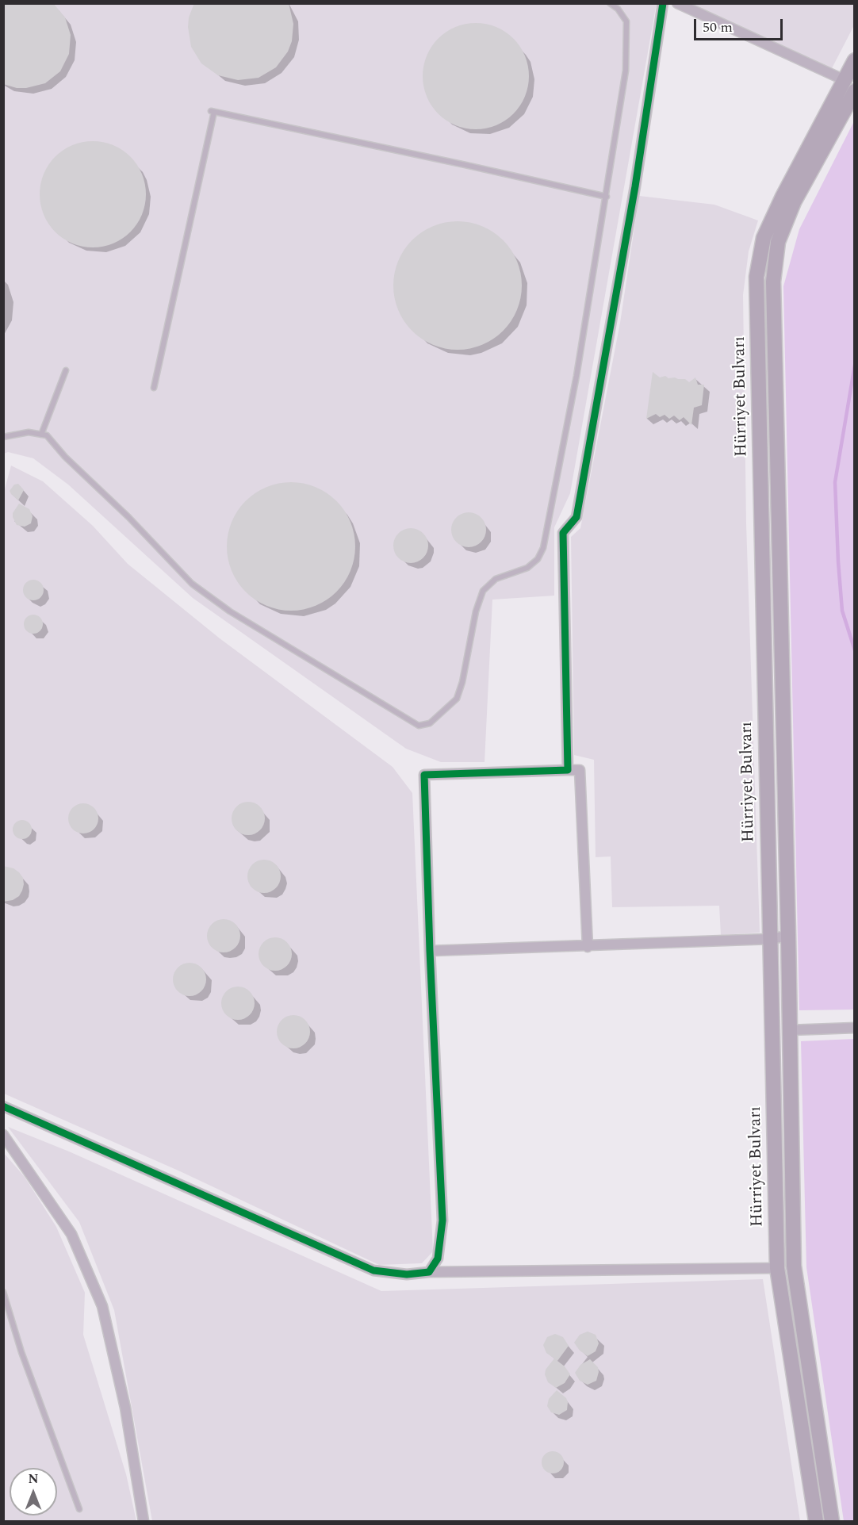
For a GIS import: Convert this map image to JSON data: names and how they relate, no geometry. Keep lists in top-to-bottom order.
{
  "streets": {
    "main road": ["Hürriyet Bulvarı"]
  },
  "scale_bar": "50 m",
  "north": "top"
}
